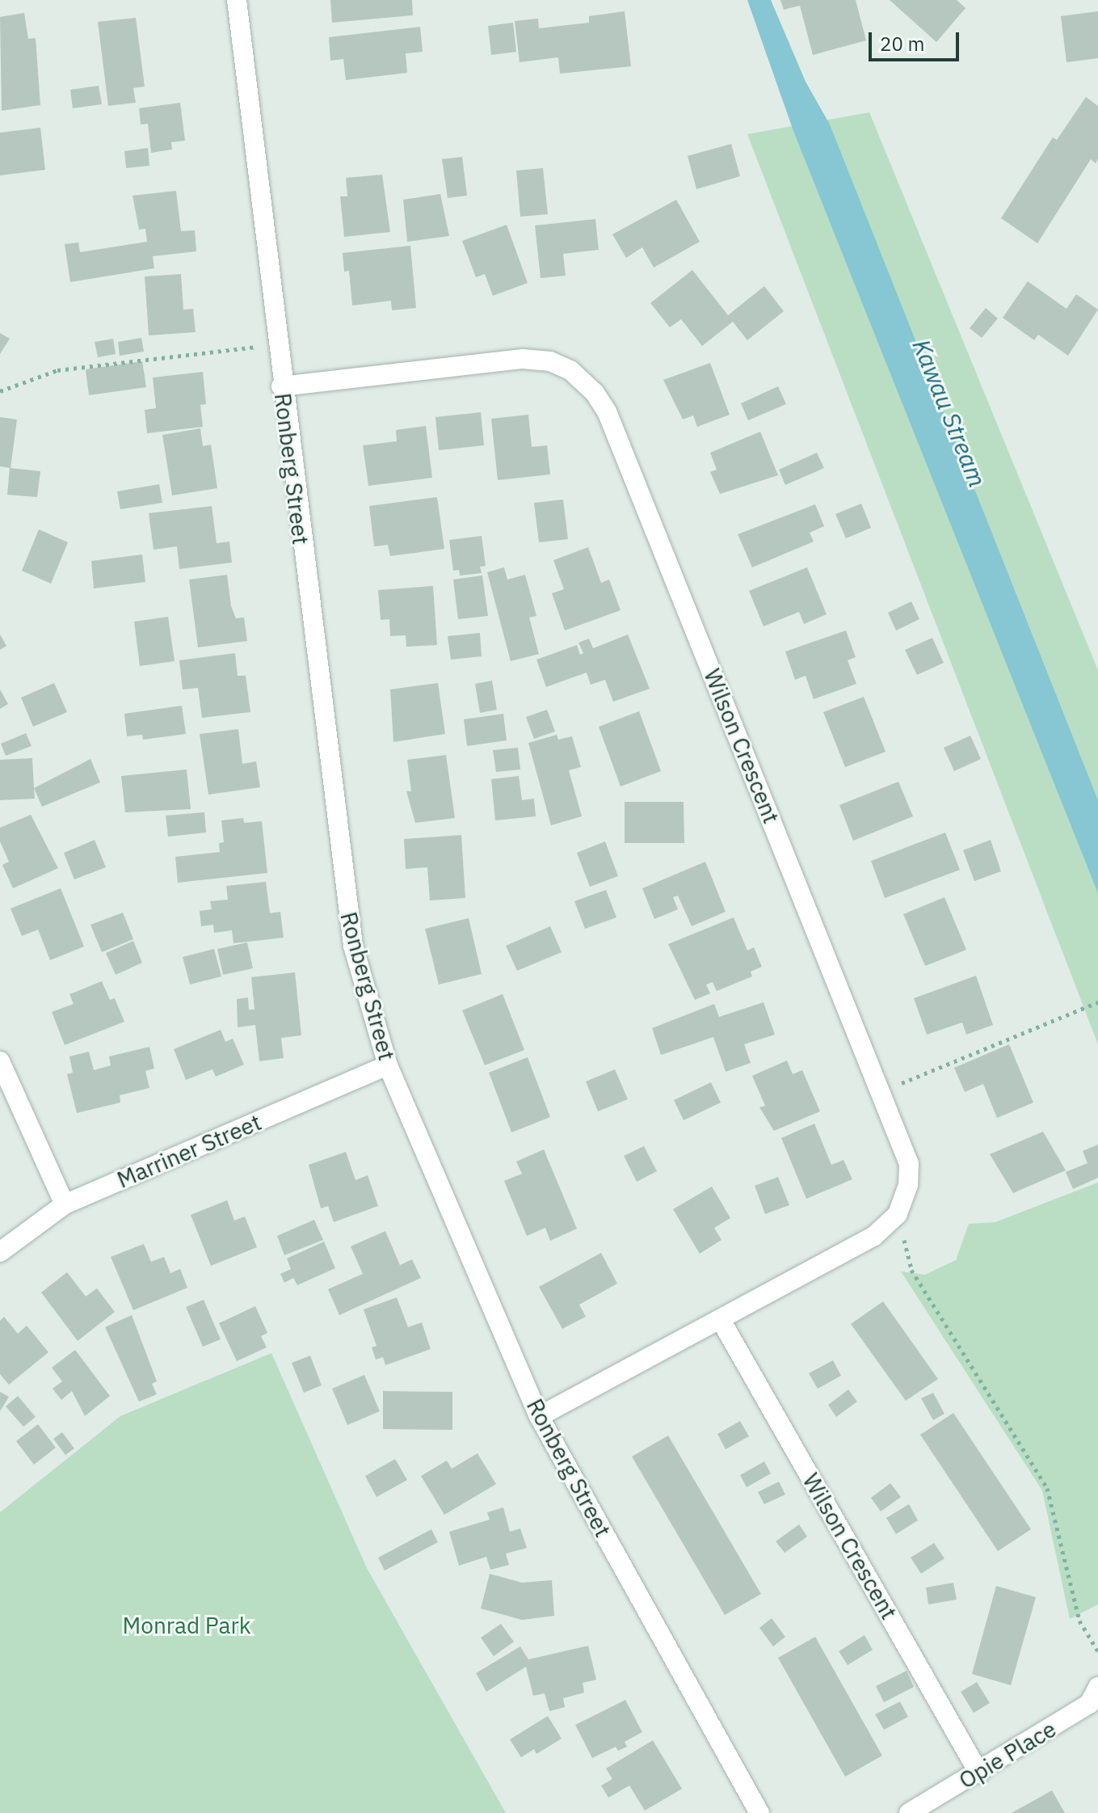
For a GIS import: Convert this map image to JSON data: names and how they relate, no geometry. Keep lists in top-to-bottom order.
{
  "streets": {
    "street": [
      "Ronberg Street",
      "Wilson Crescent",
      "Marriner Street",
      "Opie Place"
    ]
  },
  "crossings": [
    ["Ronberg Street", "Wilson Crescent"],
    ["Ronberg Street", "Marriner Street"],
    ["Wilson Crescent", "Opie Place"]
  ],
  "water": ["Kawau Stream"],
  "parks": ["Monrad Park"],
  "scale_bar": "20 m"
}
